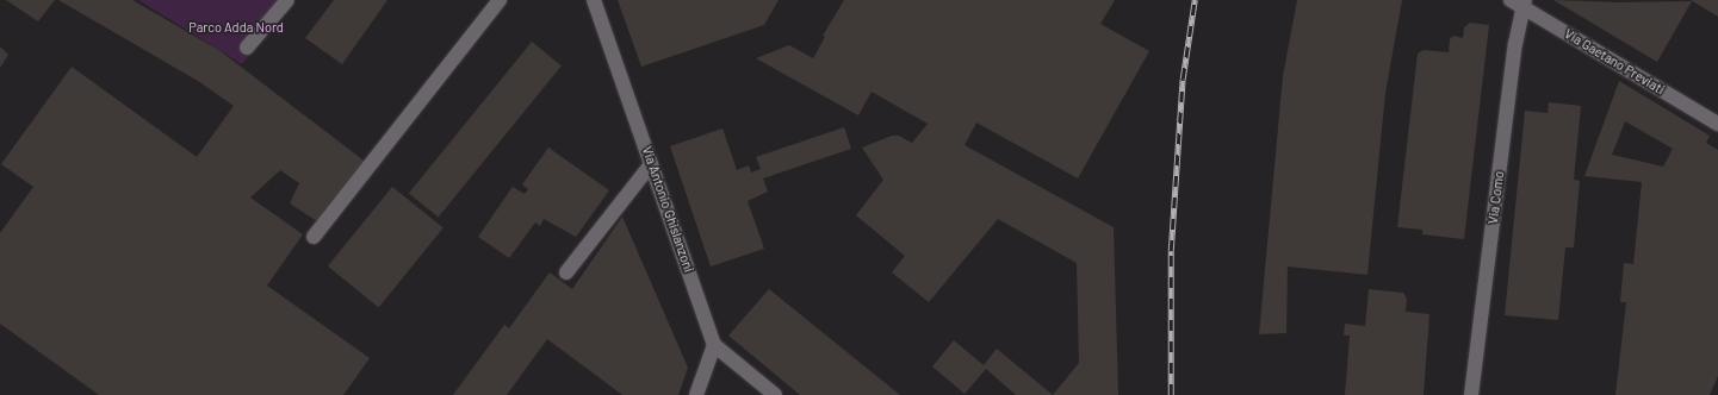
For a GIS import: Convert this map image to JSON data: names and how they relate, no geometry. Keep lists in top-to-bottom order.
{
  "streets": {
    "street": ["Via Gaetano Previati", "Via Como", "Via Antonio Ghislanzoni"]
  },
  "crossings": [
    ["Via Gaetano Previati", "Via Como"]
  ],
  "parks": ["Parco Adda Nord"]
}
